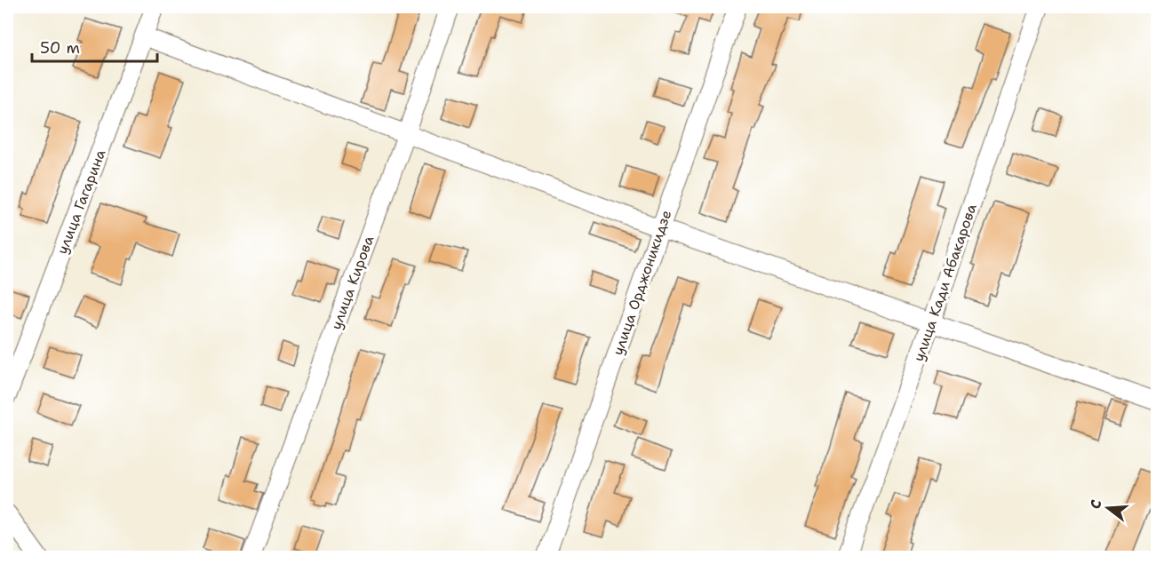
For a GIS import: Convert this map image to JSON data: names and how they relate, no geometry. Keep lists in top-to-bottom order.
{
  "streets": {
    "street": [
      "улица Гагарина",
      "улица Кирова",
      "улица Орджоникидзе",
      "улица Кади Абакарова"
    ]
  },
  "scale_bar": "50 m",
  "north": "left"
}
